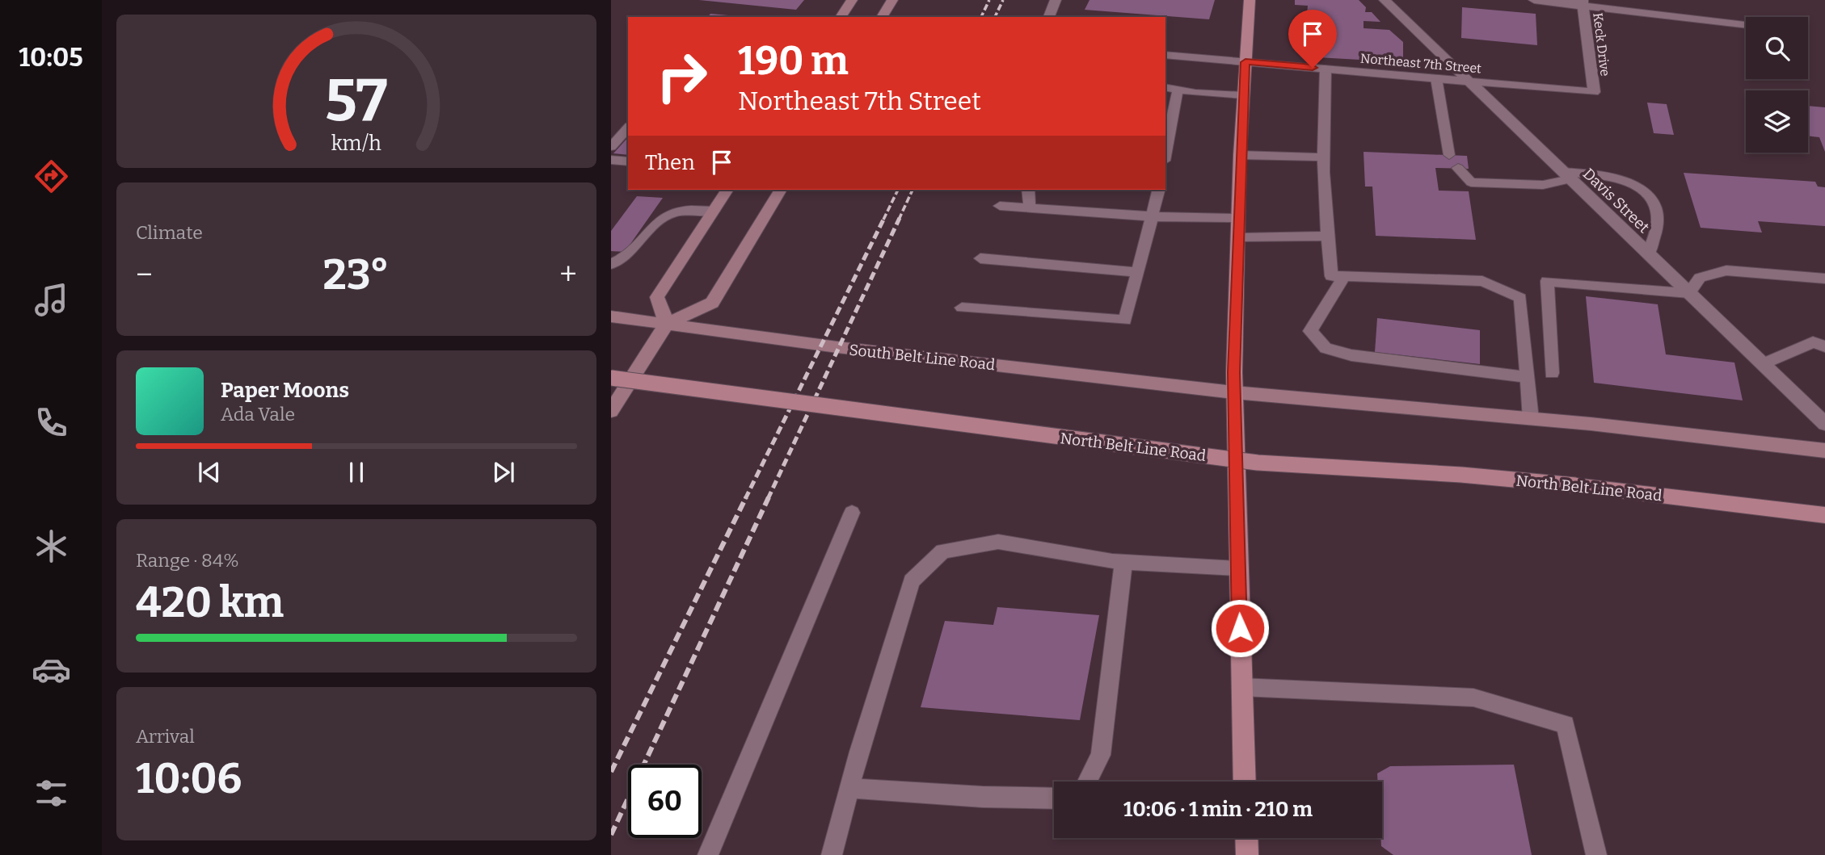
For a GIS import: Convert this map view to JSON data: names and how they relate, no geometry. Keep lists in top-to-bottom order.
{
  "streets": {
    "main road": ["North Belt Line Road"],
    "street": [
      "Keck Drive",
      "Northeast 7th Street",
      "Davis Street",
      "South Belt Line Road"
    ]
  },
  "crossings": [
    ["Keck Drive", "Northeast 7th Street"],
    ["Northeast 7th Street", "Davis Street"]
  ],
  "page": {
    "tabs": "10:05",
    "turn": ["190 m", "Northeast 7th Street"],
    "then": "Then",
    "tile": [
      "Climate",
      ["Range · 84%", "420 km"],
      ["Arrival", "10:06"]
    ],
    "heat": ["−", "23°", "+"],
    "song": ["Paper Moons", "Ada Vale"],
    "limit": "60",
    "trip": "10:06 · 1 min · 210 m",
    "gauge": ["57", "km/h"]
  }
}
